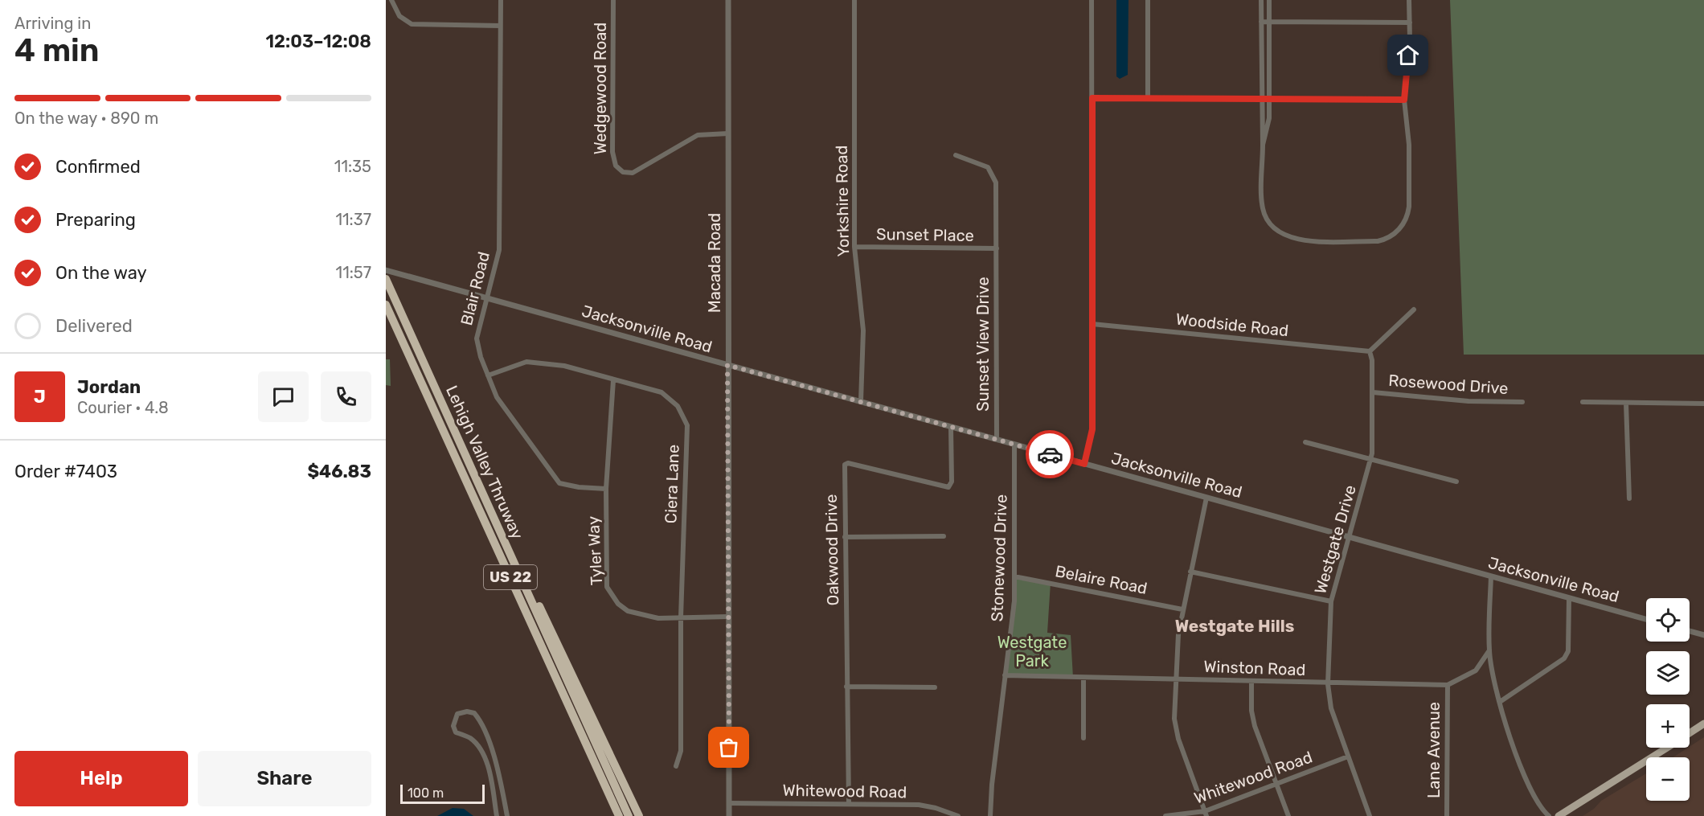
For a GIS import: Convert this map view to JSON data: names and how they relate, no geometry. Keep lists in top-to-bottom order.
{
  "streets": {
    "highway": ["Lehigh Valley Thruway", "US 22"],
    "street": [
      "Wedgewood Road",
      "Yorkshire Road",
      "Sunset Place",
      "Macada Road",
      "Blair Road",
      "Woodside Road",
      "Jacksonville Road",
      "Sunset View Drive",
      "Rosewood Drive",
      "Ciera Lane",
      "Westgate Drive",
      "Oakwood Drive",
      "Tyler Way",
      "Stonewood Drive",
      "Belaire Road",
      "Winston Road",
      "Lane Avenue",
      "Whitewood Road"
    ]
  },
  "crossings": [
    ["Wedgewood Road", "Macada Road"],
    ["Yorkshire Road", "Sunset Place"],
    ["Yorkshire Road", "Jacksonville Road"],
    ["Sunset Place", "Sunset View Drive"],
    ["Macada Road", "Jacksonville Road"],
    ["Macada Road", "Tyler Way"],
    ["Macada Road", "Whitewood Road"],
    ["Blair Road", "Jacksonville Road"],
    ["Blair Road", "Ciera Lane"],
    ["Blair Road", "Tyler Way"],
    ["Woodside Road", "Westgate Drive"],
    ["Jacksonville Road", "Sunset View Drive"],
    ["Jacksonville Road", "Westgate Drive"],
    ["Jacksonville Road", "Oakwood Drive"],
    ["Jacksonville Road", "Stonewood Drive"],
    ["Rosewood Drive", "Westgate Drive"],
    ["Ciera Lane", "Tyler Way"],
    ["Westgate Drive", "Winston Road"],
    ["Westgate Drive", "Whitewood Road"],
    ["Oakwood Drive", "Whitewood Road"],
    ["Stonewood Drive", "Belaire Road"],
    ["Stonewood Drive", "Winston Road"],
    ["Winston Road", "Lane Avenue"]
  ],
  "districts": ["Westgate Hills"],
  "parks": ["Westgate Park"],
  "scale_bar": "100 m",
  "page": {
    "heading": ["4 min", "Arriving in", "12:03–12:08"],
    "panel": [
      "Jordan",
      "Courier · 4.8",
      "Order #7403",
      "$46.83"
    ],
    "bar": "On the way · 890 m",
    "list": [
      ["Confirmed", "11:35"],
      ["Preparing", "11:37"],
      ["On the way", "11:57"],
      "Delivered"
    ],
    "round": "J",
    "map_buttons": ["+", "−"],
    "buttons": ["Help", "Share"],
    "scale": "100 m"
  }
}
